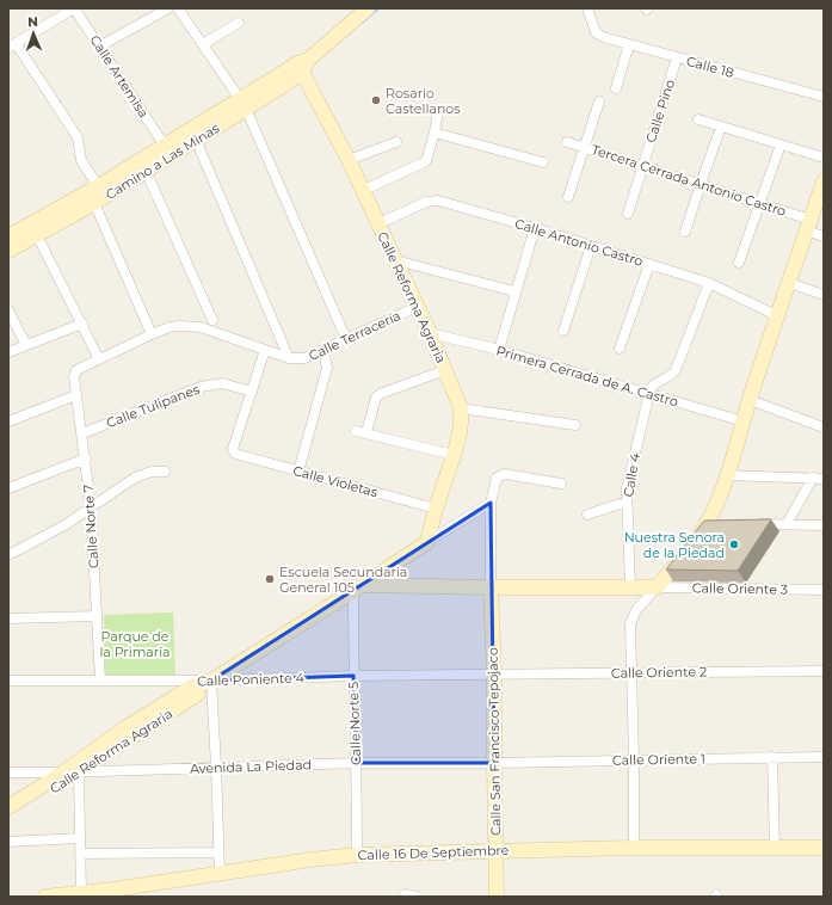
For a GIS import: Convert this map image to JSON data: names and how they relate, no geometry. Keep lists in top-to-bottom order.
{
  "streets": {
    "main road": [
      "Camino a Las Minas",
      "Calle Reforma Agraria",
      "Calle San Francisco Tepojaco",
      "Calle 16 De Septiembre"
    ],
    "street": [
      "Calle 18",
      "Calle Artemisa",
      "Calle Pino",
      "Tercera Cerrada Antonio Castro",
      "Calle Antonio Castro",
      "Calle Terracería",
      "Primera Cerrada de A. Castro",
      "Calle Tulipanes",
      "Calle 4",
      "Calle Violetas",
      "Calle Norte 7",
      "Calle Oriente 3",
      "Calle Oriente 2",
      "Calle Poniente 4",
      "Calle Norte 5",
      "Calle Oriente 1",
      "Avenida La Piedad"
    ]
  },
  "crossings": [
    ["Calle 18", "Calle Pino"],
    ["Calle Artemisa", "Camino a Las Minas"],
    ["Calle Pino", "Tercera Cerrada Antonio Castro"],
    ["Camino a Las Minas", "Calle Reforma Agraria"],
    ["Calle Antonio Castro", "Calle Reforma Agraria"],
    ["Calle Reforma Agraria", "Calle Terracería"],
    ["Calle Reforma Agraria", "Primera Cerrada de A. Castro"],
    ["Calle Reforma Agraria", "Calle Violetas"],
    ["Calle Reforma Agraria", "Calle Poniente 4"],
    ["Calle Reforma Agraria", "Calle Norte 5"],
    ["Calle Reforma Agraria", "Avenida La Piedad"],
    ["Calle Terracería", "Calle Norte 7"],
    ["Primera Cerrada de A. Castro", "Calle 4"],
    ["Calle Tulipanes", "Calle Violetas"],
    ["Calle Tulipanes", "Calle Norte 7"],
    ["Calle Norte 7", "Calle Poniente 4"],
    ["Calle Oriente 2", "Calle Poniente 4"],
    ["Calle Oriente 2", "Calle San Francisco Tepojaco"],
    ["Calle Poniente 4", "Calle Norte 5"],
    ["Calle Poniente 4", "Calle San Francisco Tepojaco"],
    ["Calle Norte 5", "Avenida La Piedad"],
    ["Calle Norte 5", "Calle 16 De Septiembre"],
    ["Calle San Francisco Tepojaco", "Calle Oriente 1"],
    ["Calle San Francisco Tepojaco", "Avenida La Piedad"],
    ["Calle San Francisco Tepojaco", "Calle 16 De Septiembre"],
    ["Calle Oriente 1", "Avenida La Piedad"]
  ],
  "parks": ["Parque de la Primaria"],
  "places": ["Rosario Castellanos", "Nuestra Senora de la Piedad", "Escuela Secundaria General 105"],
  "north": "top"
}
